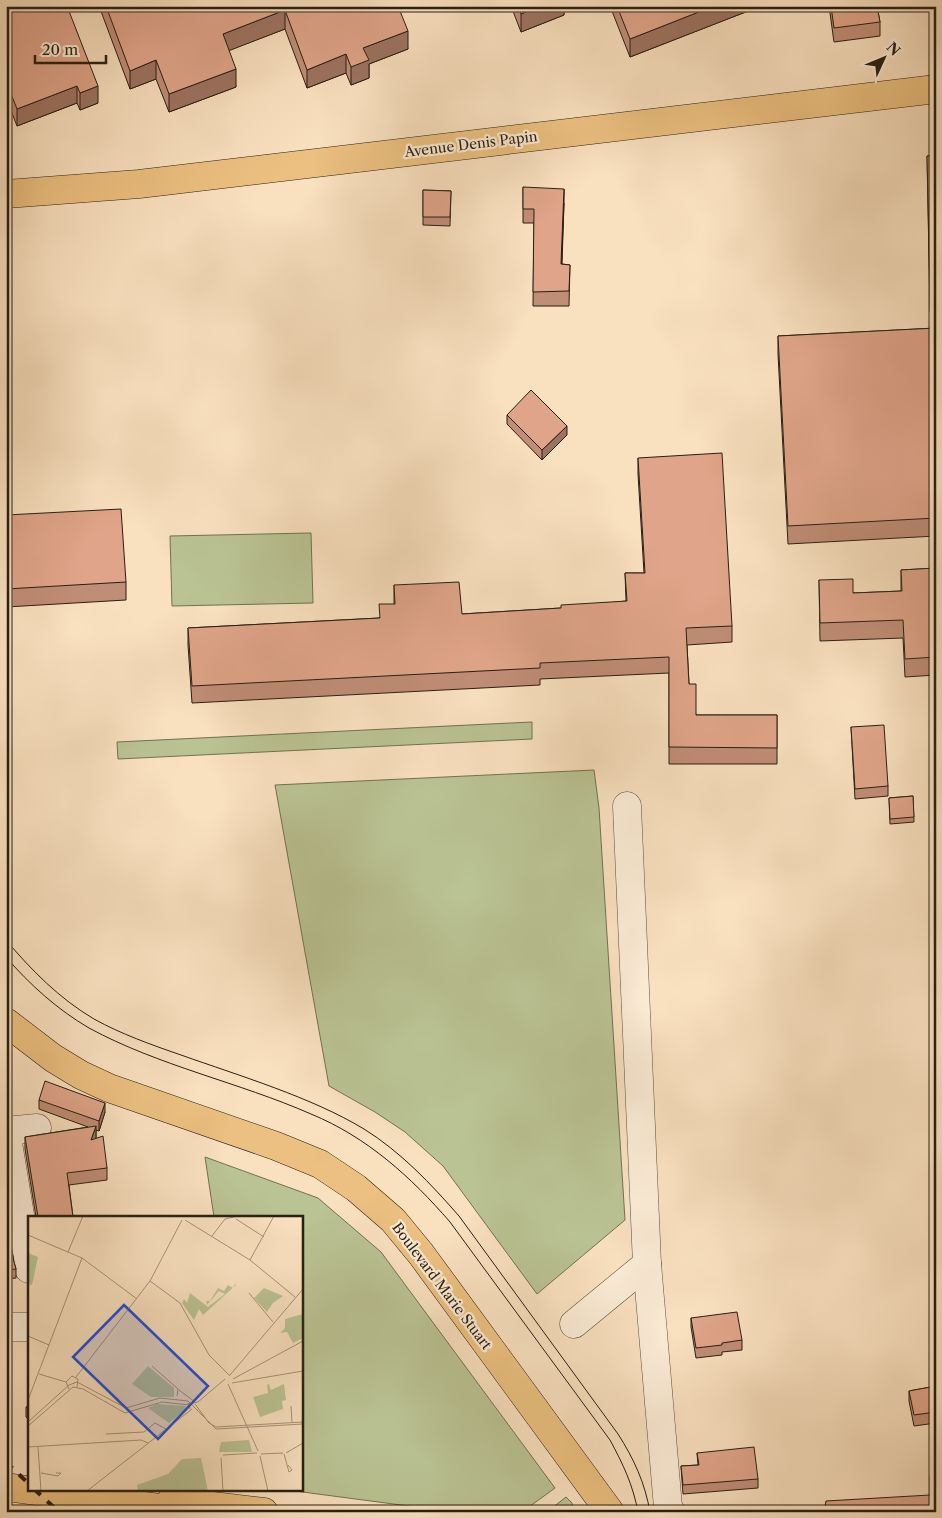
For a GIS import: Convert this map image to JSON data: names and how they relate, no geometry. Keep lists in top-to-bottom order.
{
  "streets": {
    "main road": ["Avenue Denis Papin", "Boulevard Marie Stuart"]
  },
  "scale_bar": "20 m",
  "north": "top right"
}
